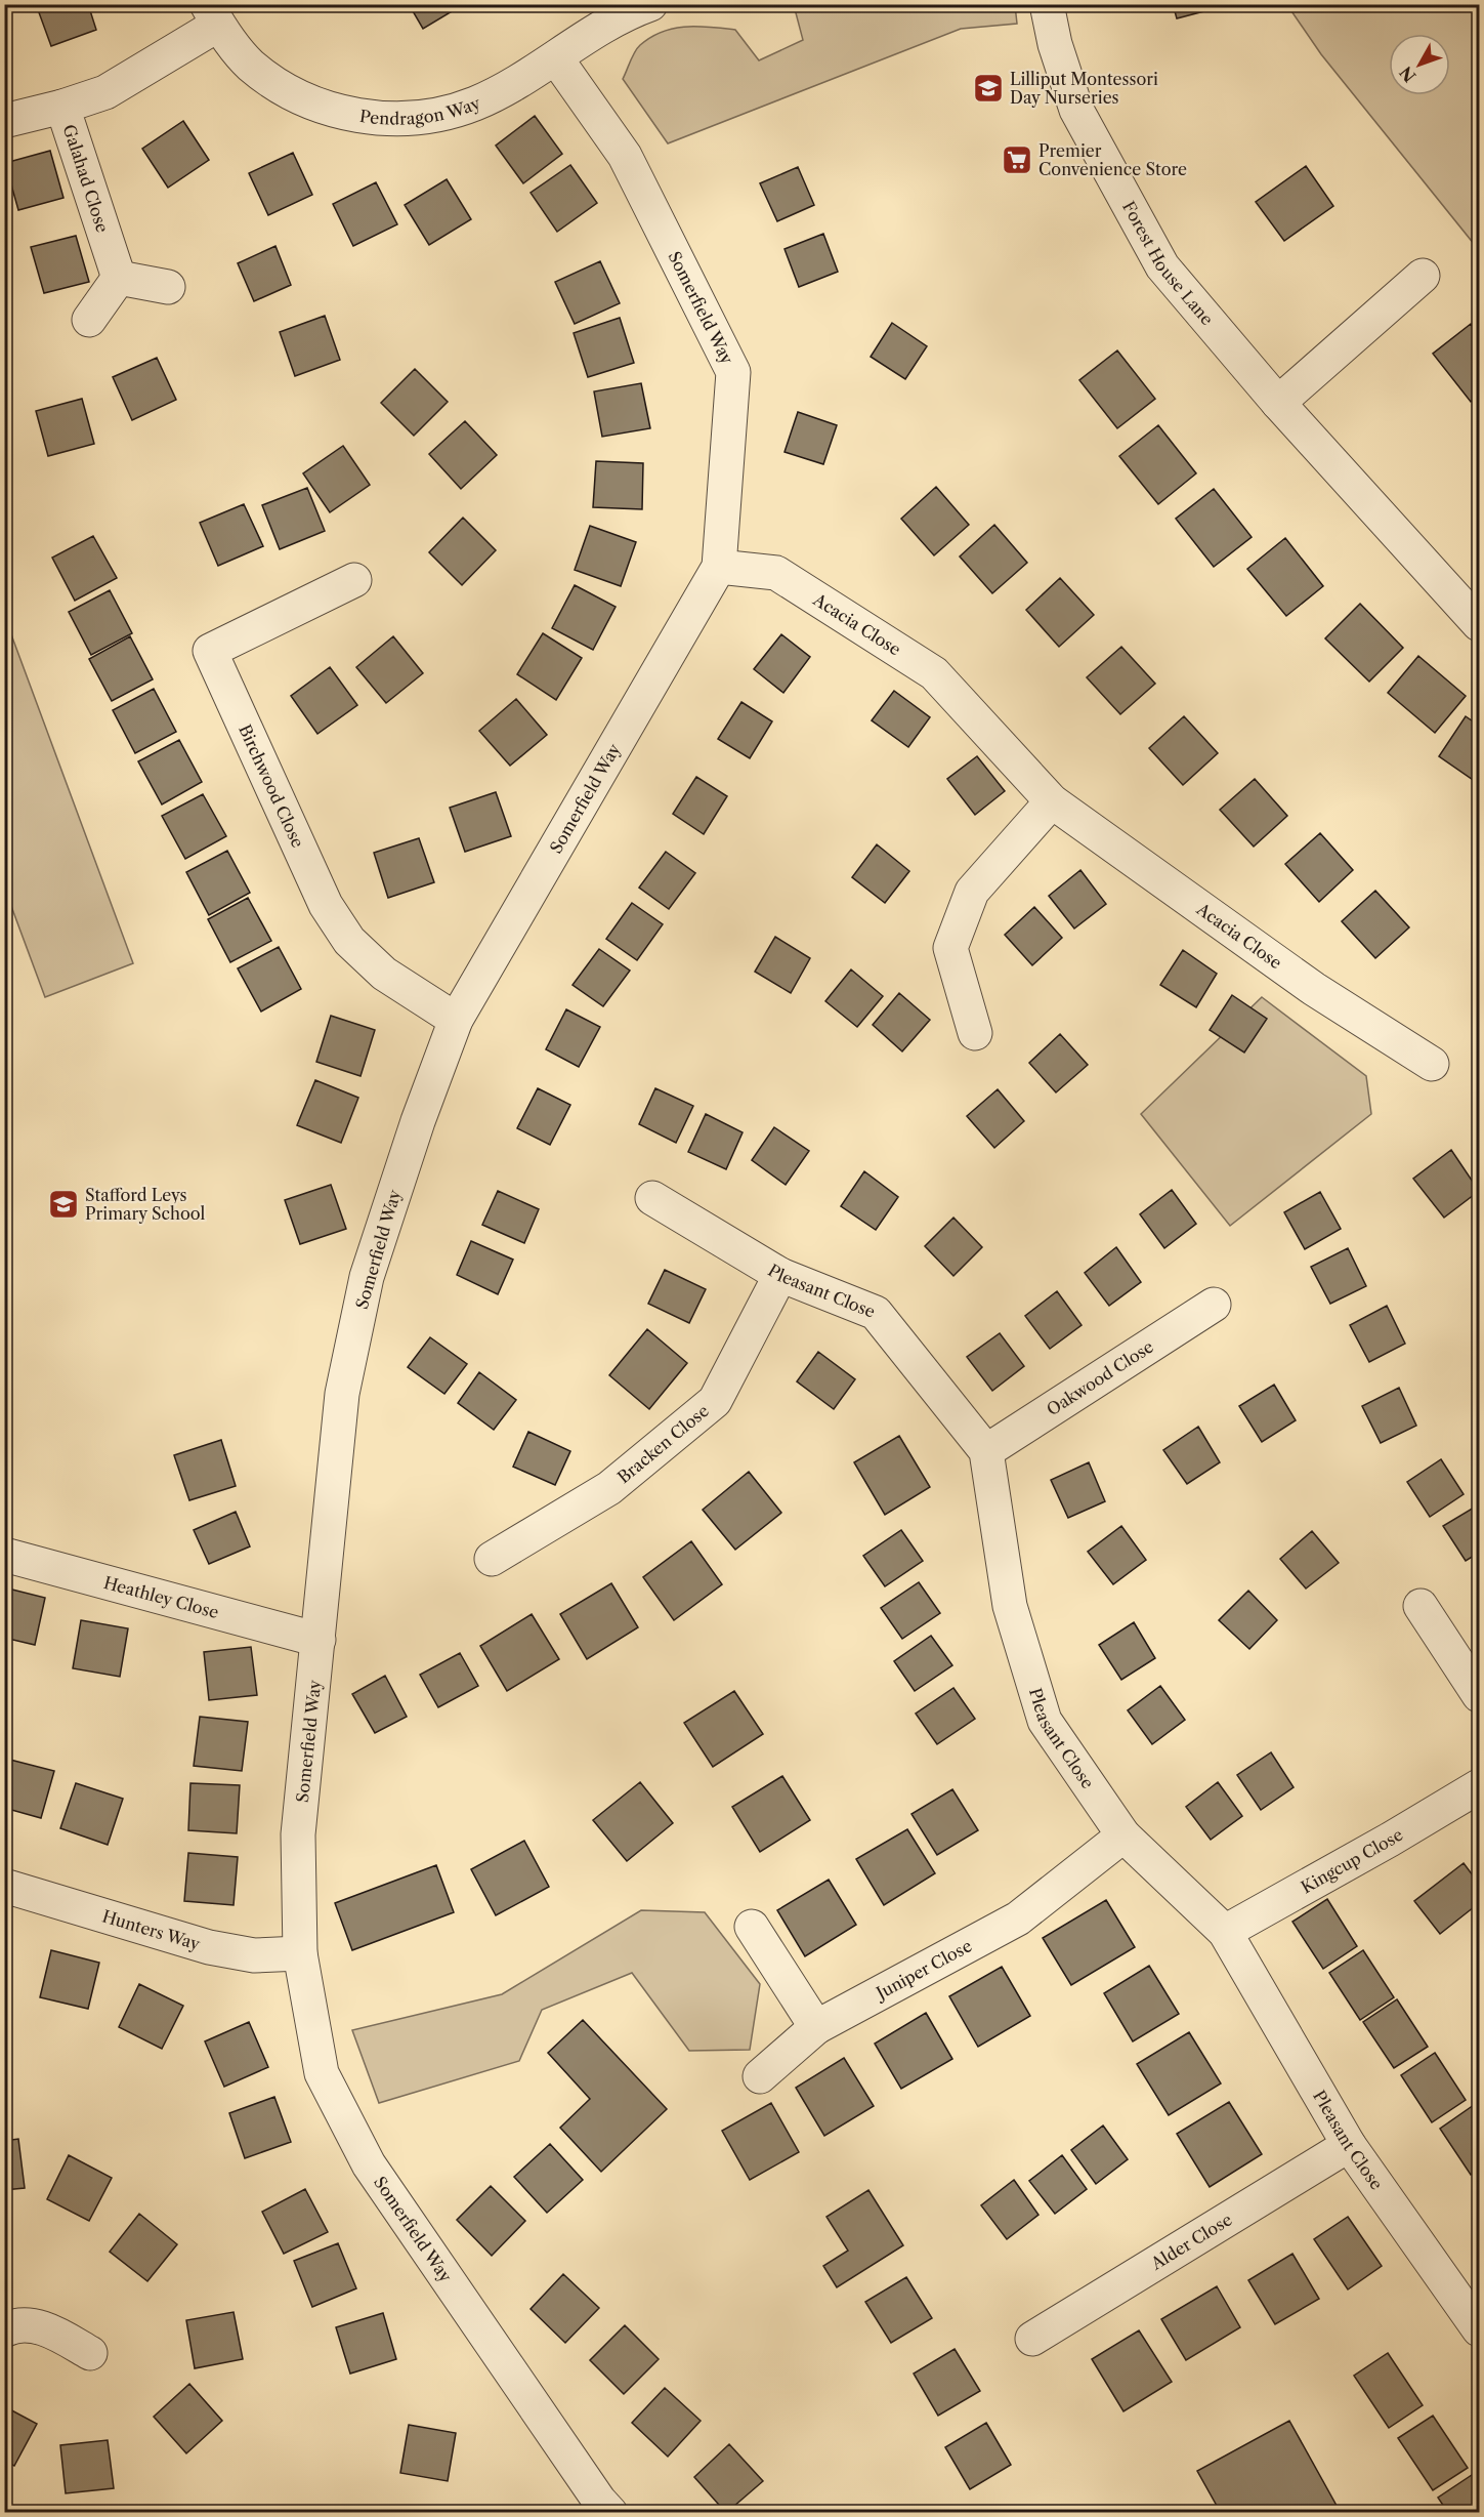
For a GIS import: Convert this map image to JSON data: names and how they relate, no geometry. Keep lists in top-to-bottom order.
{
  "streets": {
    "street": [
      "Pendragon Way",
      "Galahad Close",
      "Forest House Lane",
      "Somerfield Way",
      "Acacia Close",
      "Birchwood Close",
      "Pleasant Close",
      "Oakwood Close",
      "Bracken Close",
      "Heathley Close",
      "Kingcup Close",
      "Hunters Way",
      "Juniper Close",
      "Alder Close"
    ]
  },
  "crossings": [
    ["Pendragon Way", "Galahad Close"],
    ["Pendragon Way", "Somerfield Way"],
    ["Somerfield Way", "Acacia Close"],
    ["Somerfield Way", "Birchwood Close"],
    ["Somerfield Way", "Heathley Close"],
    ["Somerfield Way", "Hunters Way"],
    ["Pleasant Close", "Oakwood Close"],
    ["Pleasant Close", "Bracken Close"],
    ["Pleasant Close", "Kingcup Close"],
    ["Pleasant Close", "Juniper Close"],
    ["Pleasant Close", "Alder Close"]
  ],
  "places": {
    "school or university": ["Lilliput Montessori Day Nurseries", "Stafford Leys Primary School"],
    "supermarket": ["Premier Convenience Store"]
  },
  "north": "bottom left"
}
